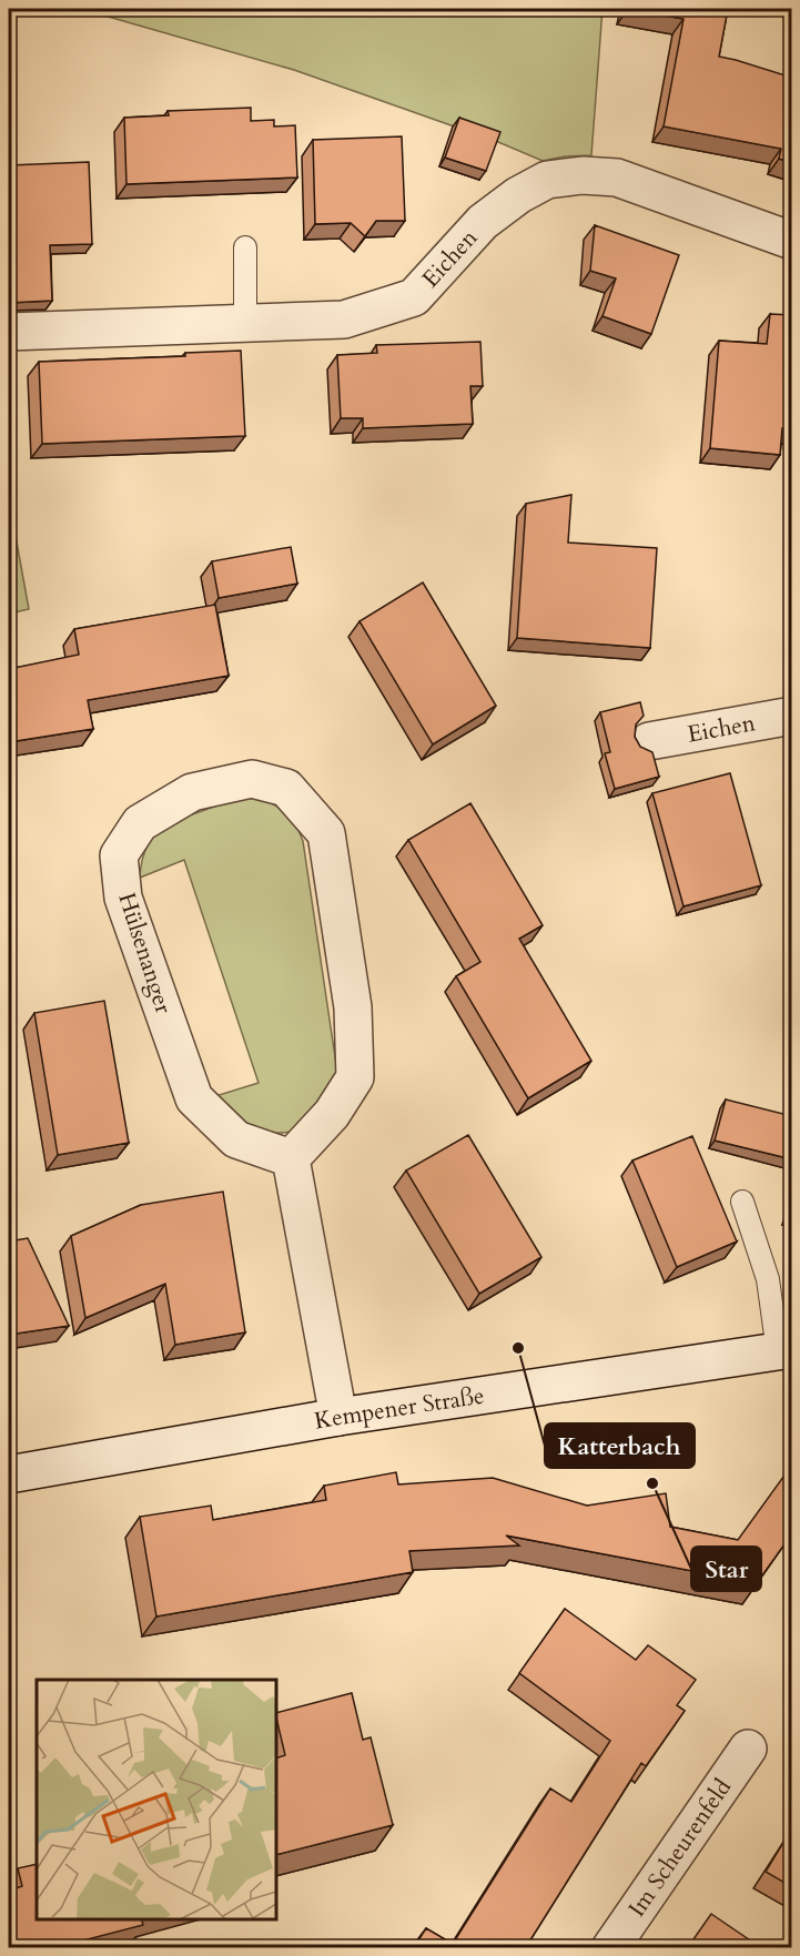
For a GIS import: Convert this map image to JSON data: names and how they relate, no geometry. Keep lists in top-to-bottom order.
{
  "streets": {
    "street": [
      "Eichen",
      "Hülsenanger",
      "Kempener Straße",
      "Im Scheurenfeld"
    ]
  },
  "places": ["Katterbach", "Star"]
}
